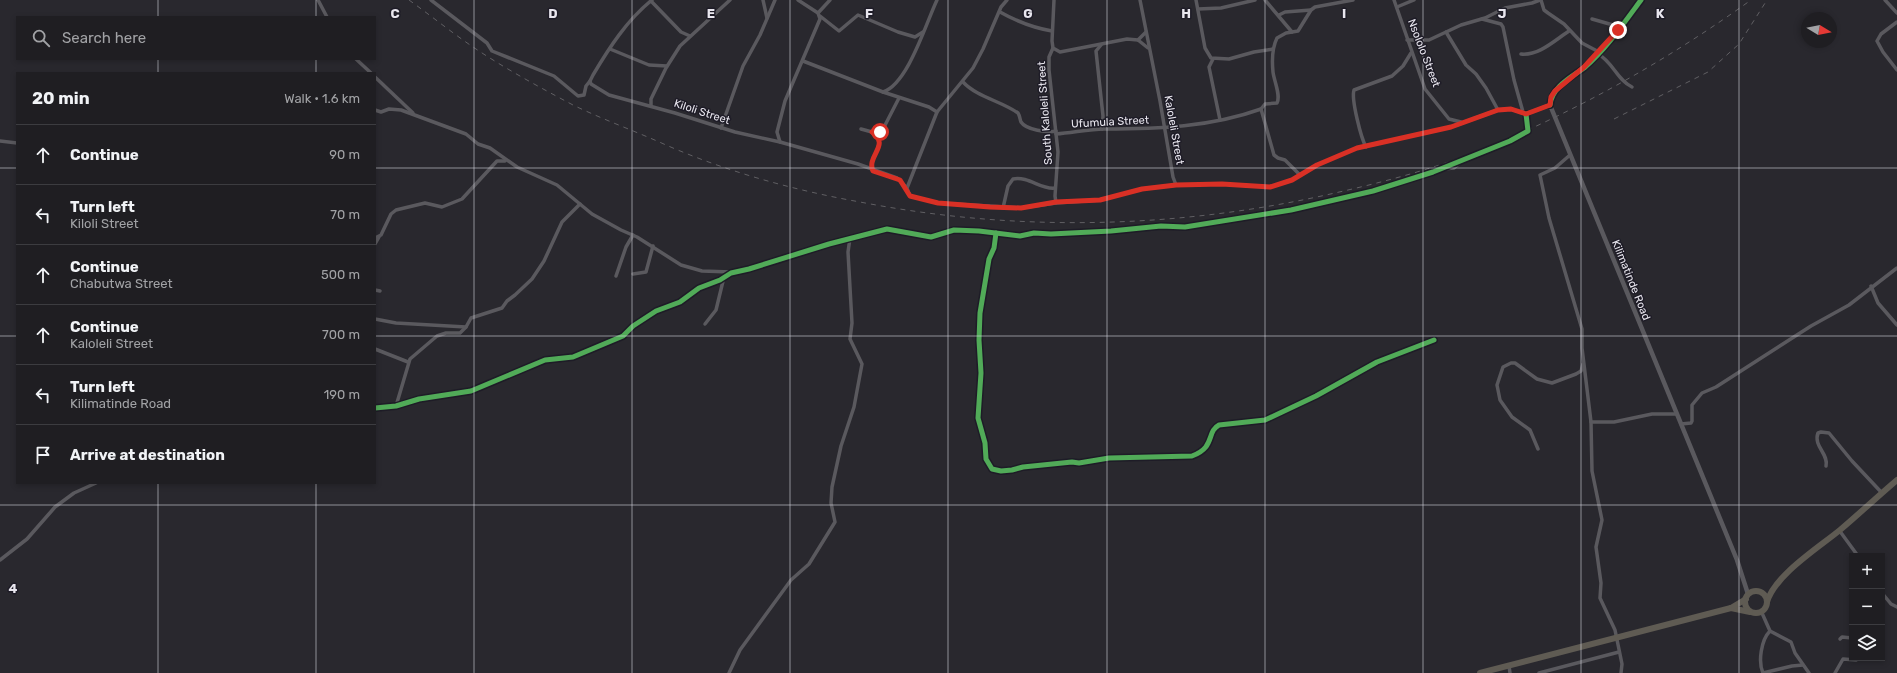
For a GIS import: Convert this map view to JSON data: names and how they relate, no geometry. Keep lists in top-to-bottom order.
{
  "streets": {
    "main road": ["Kilimatinde Road"],
    "street": [
      "Nsololo Street",
      "Kiloli Street",
      "South Kaloleli Street",
      "Ufumula Street",
      "Kaloleli Street"
    ]
  },
  "crossings": [
    ["South Kaloleli Street", "Ufumula Street"],
    ["Ufumula Street", "Kaloleli Street"]
  ],
  "north": "right",
  "page": {
    "search": "Search here",
    "heading": ["20 min", "Walk · 1.6 km"],
    "list": [
      ["Continue", "90 m"],
      ["Turn left", "Kiloli Street", "70 m"],
      ["Continue", "Chabutwa Street", "500 m"],
      ["Continue", "Kaloleli Street", "700 m"],
      ["Turn left", "Kilimatinde Road", "190 m"],
      "Arrive at destination"
    ],
    "map_buttons": ["+", "−"]
  },
  "grid": {
    "columns": [
      "C",
      "D",
      "E",
      "F",
      "G",
      "H",
      "I",
      "J",
      "K"
    ],
    "rows": ["4"]
  }
}
